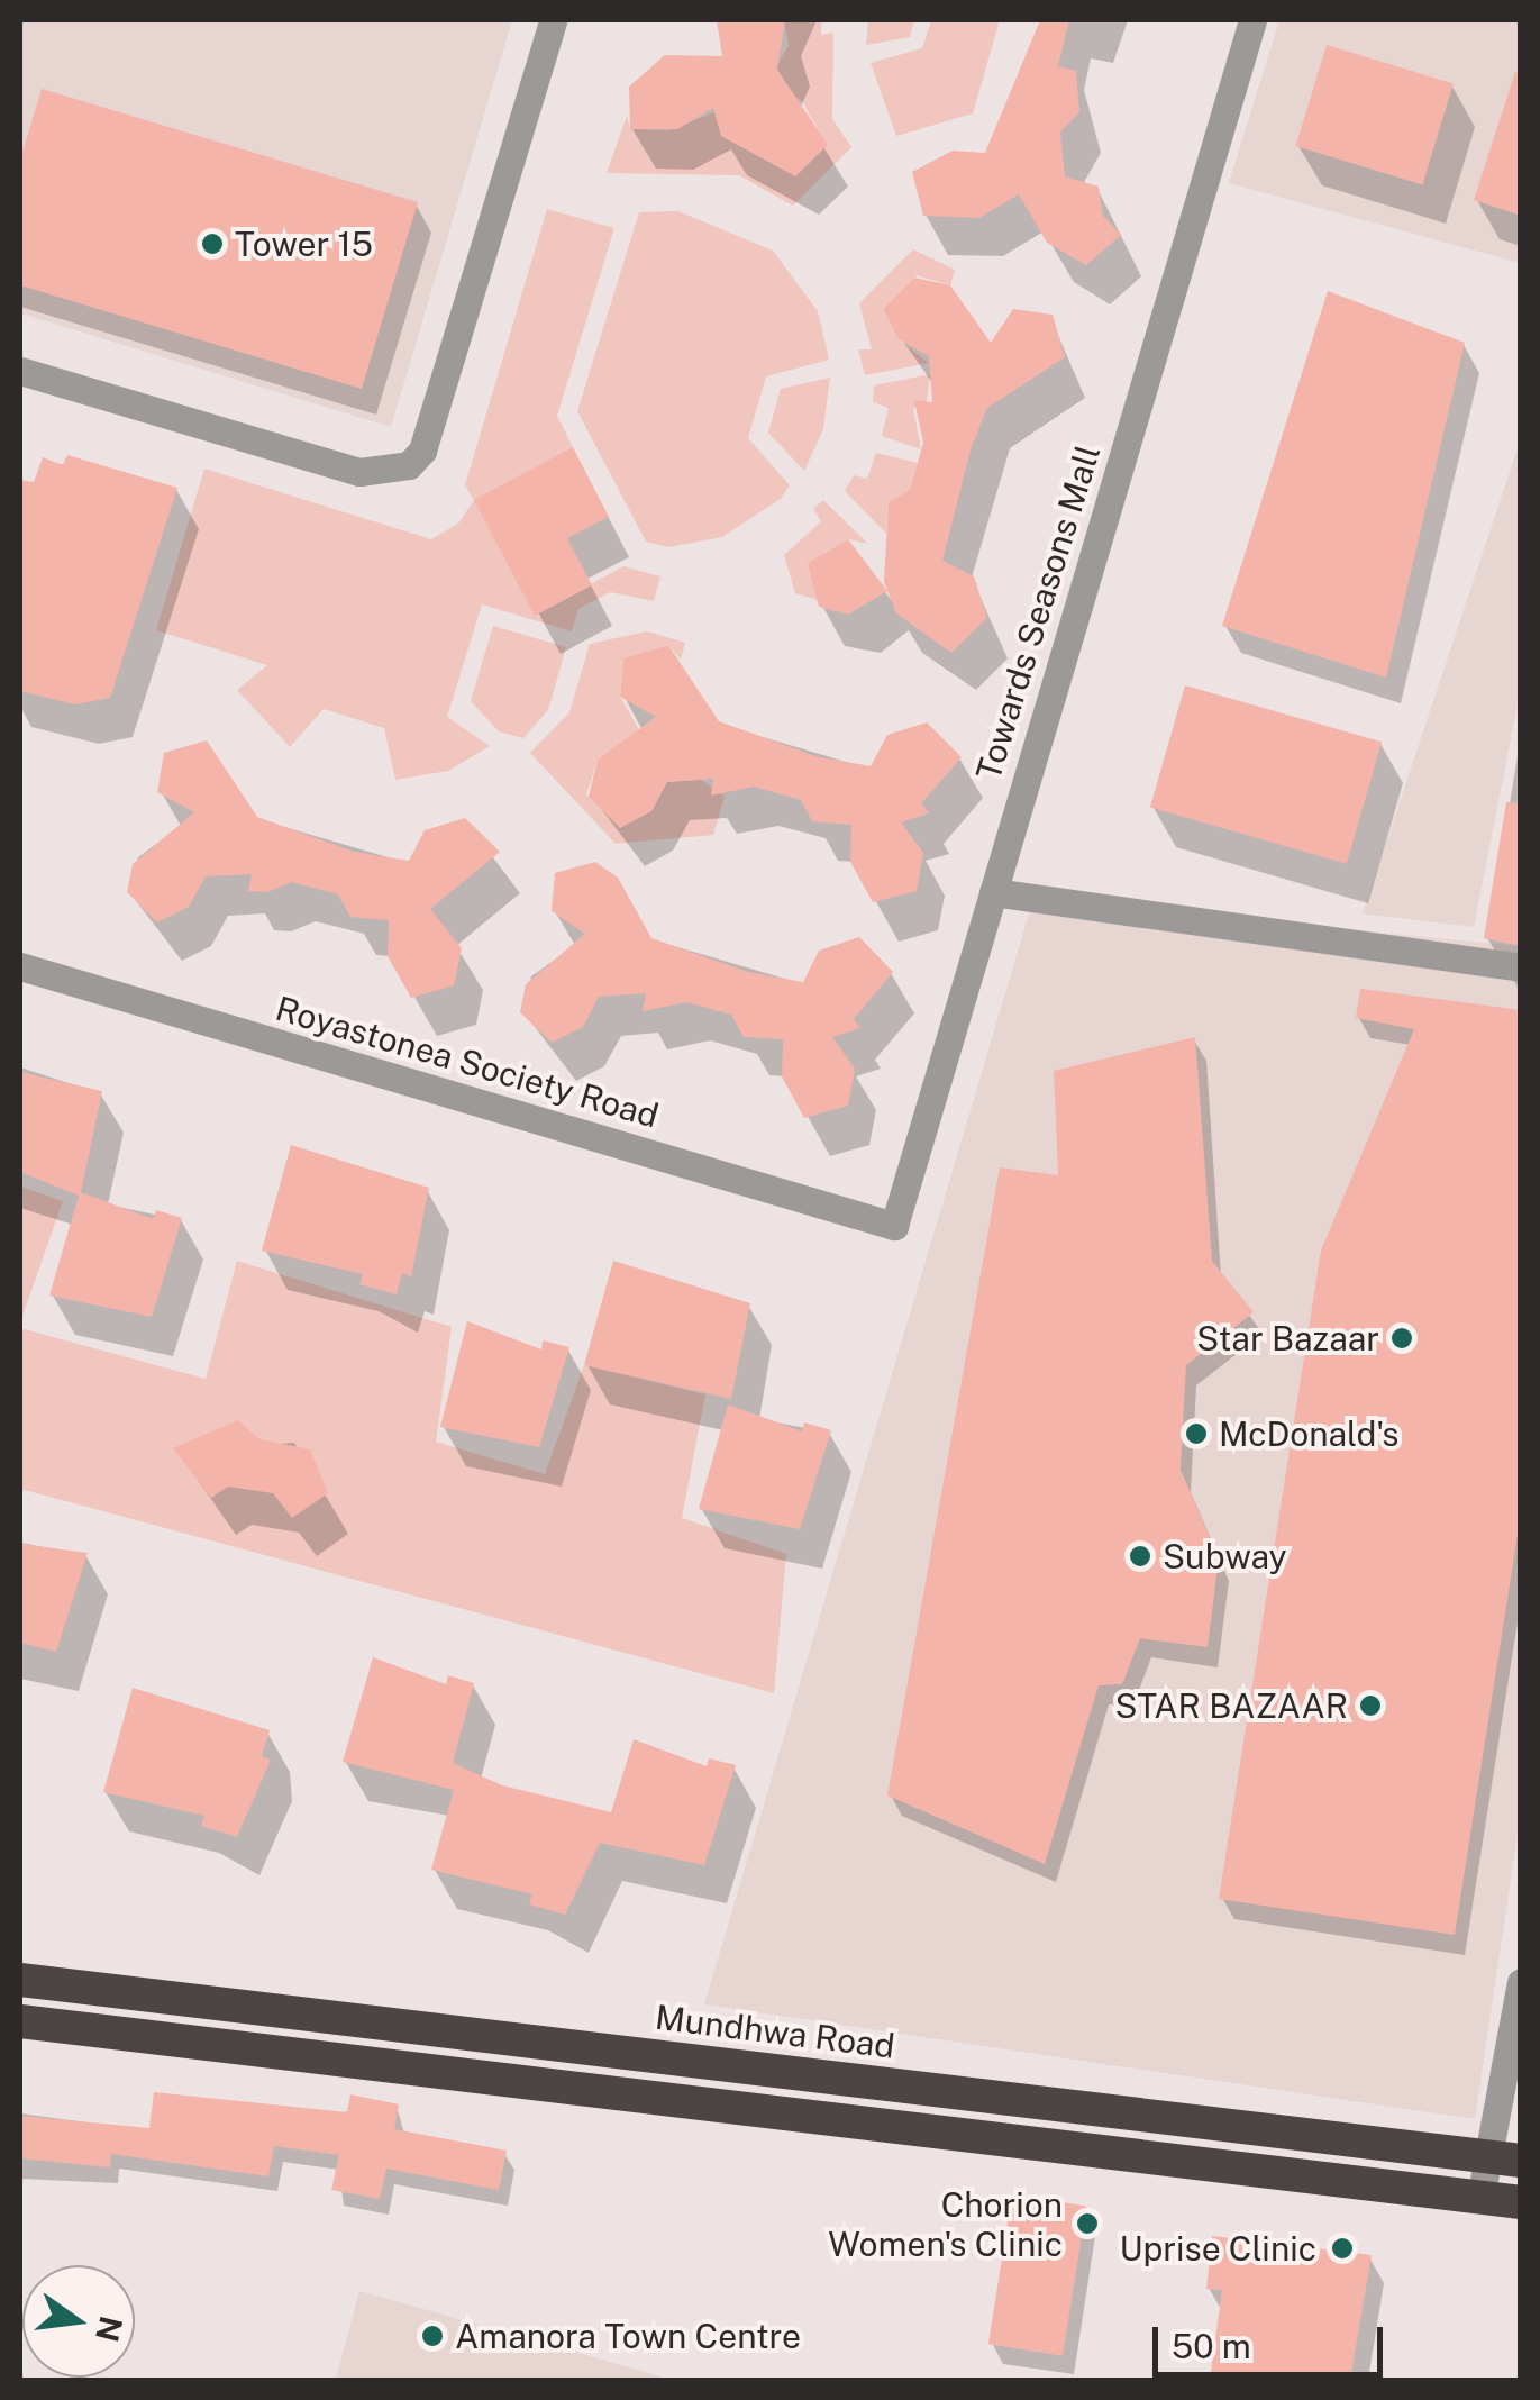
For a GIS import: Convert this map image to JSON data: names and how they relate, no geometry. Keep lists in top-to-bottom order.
{
  "streets": {
    "highway": ["Mundhwa Road"],
    "street": ["Towards Seasons Mall", "Royastonea Society Road"]
  },
  "crossings": [
    ["Towards Seasons Mall", "Royastonea Society Road"]
  ],
  "places": [
    "Tower 15",
    "Star Bazaar",
    "McDonald's",
    "Subway",
    "STAR BAZAAR",
    "Chorion Women's Clinic",
    "Uprise Clinic",
    "Amanora Town Centre"
  ],
  "scale_bar": "50 m",
  "north": "right"
}
